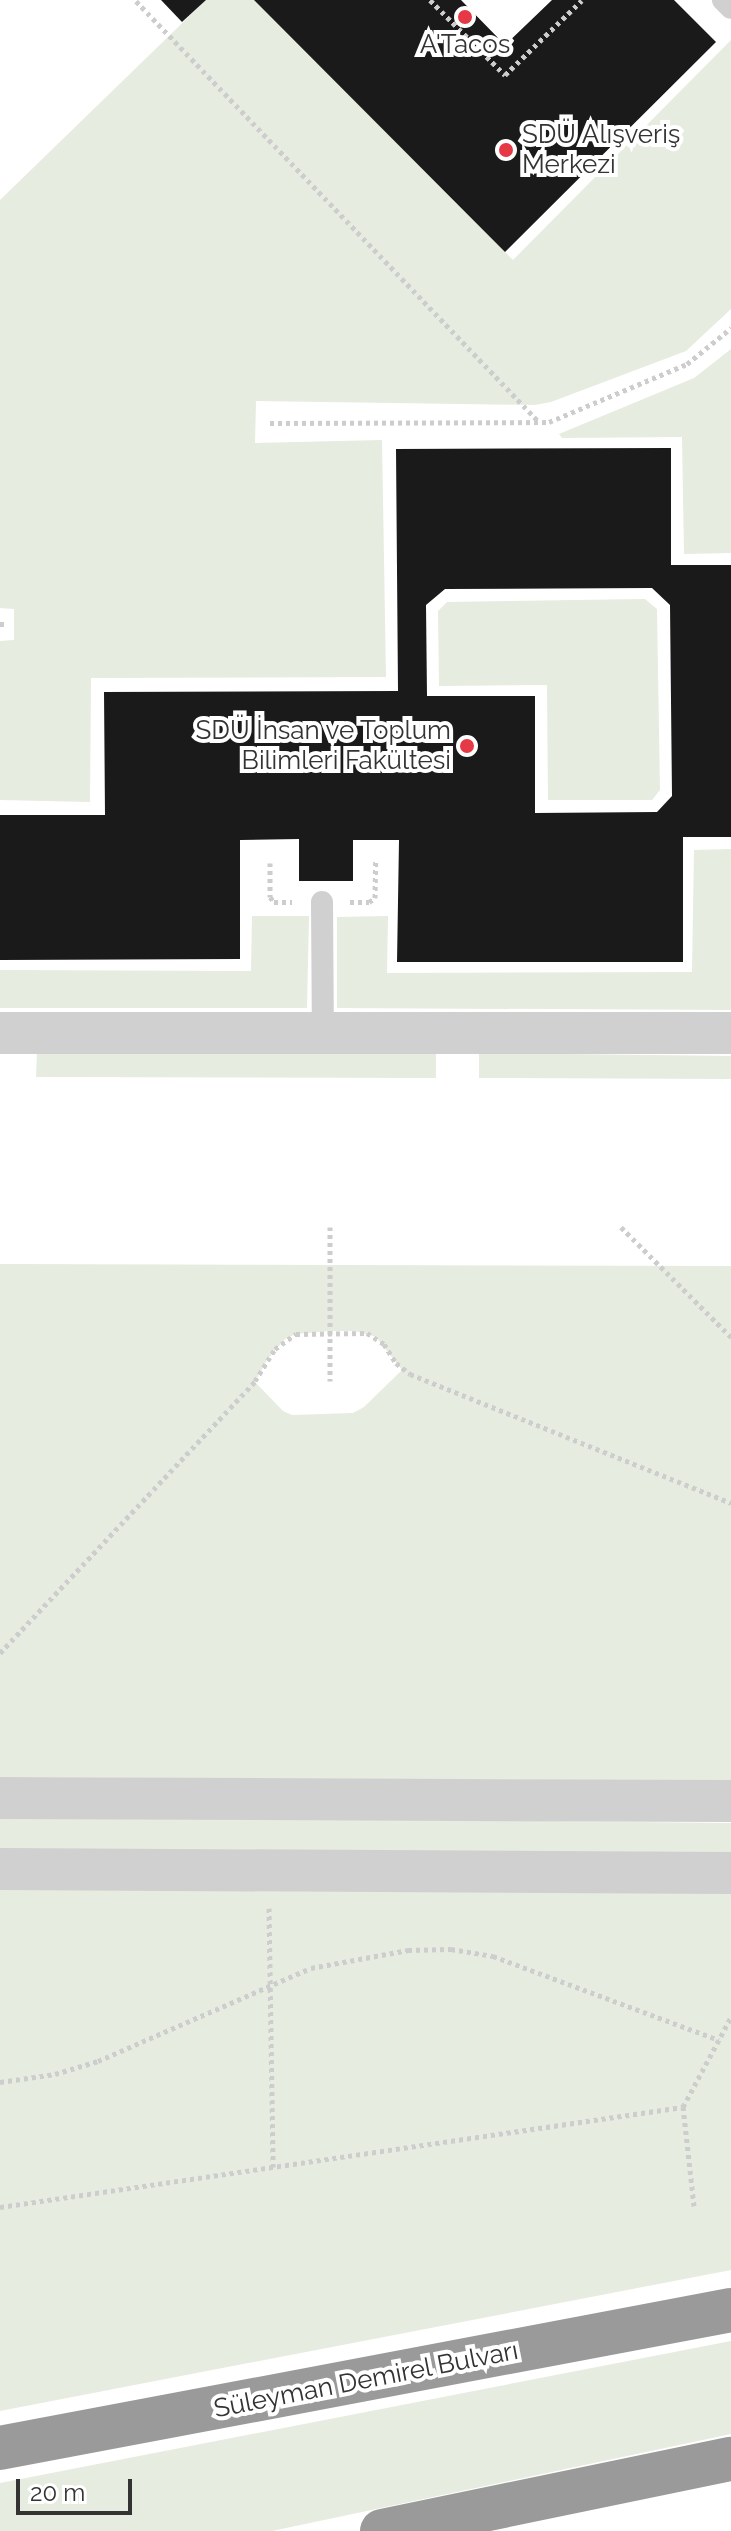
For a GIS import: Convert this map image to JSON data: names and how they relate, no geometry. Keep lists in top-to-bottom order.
{
  "streets": {
    "highway": ["Süleyman Demirel Bulvarı"]
  },
  "places": ["A'Tacos", "SDÜ Alışveriş Merkezi", "SDÜ İnsan ve Toplum Bilimleri Fakültesi"],
  "scale_bar": "20 m"
}
